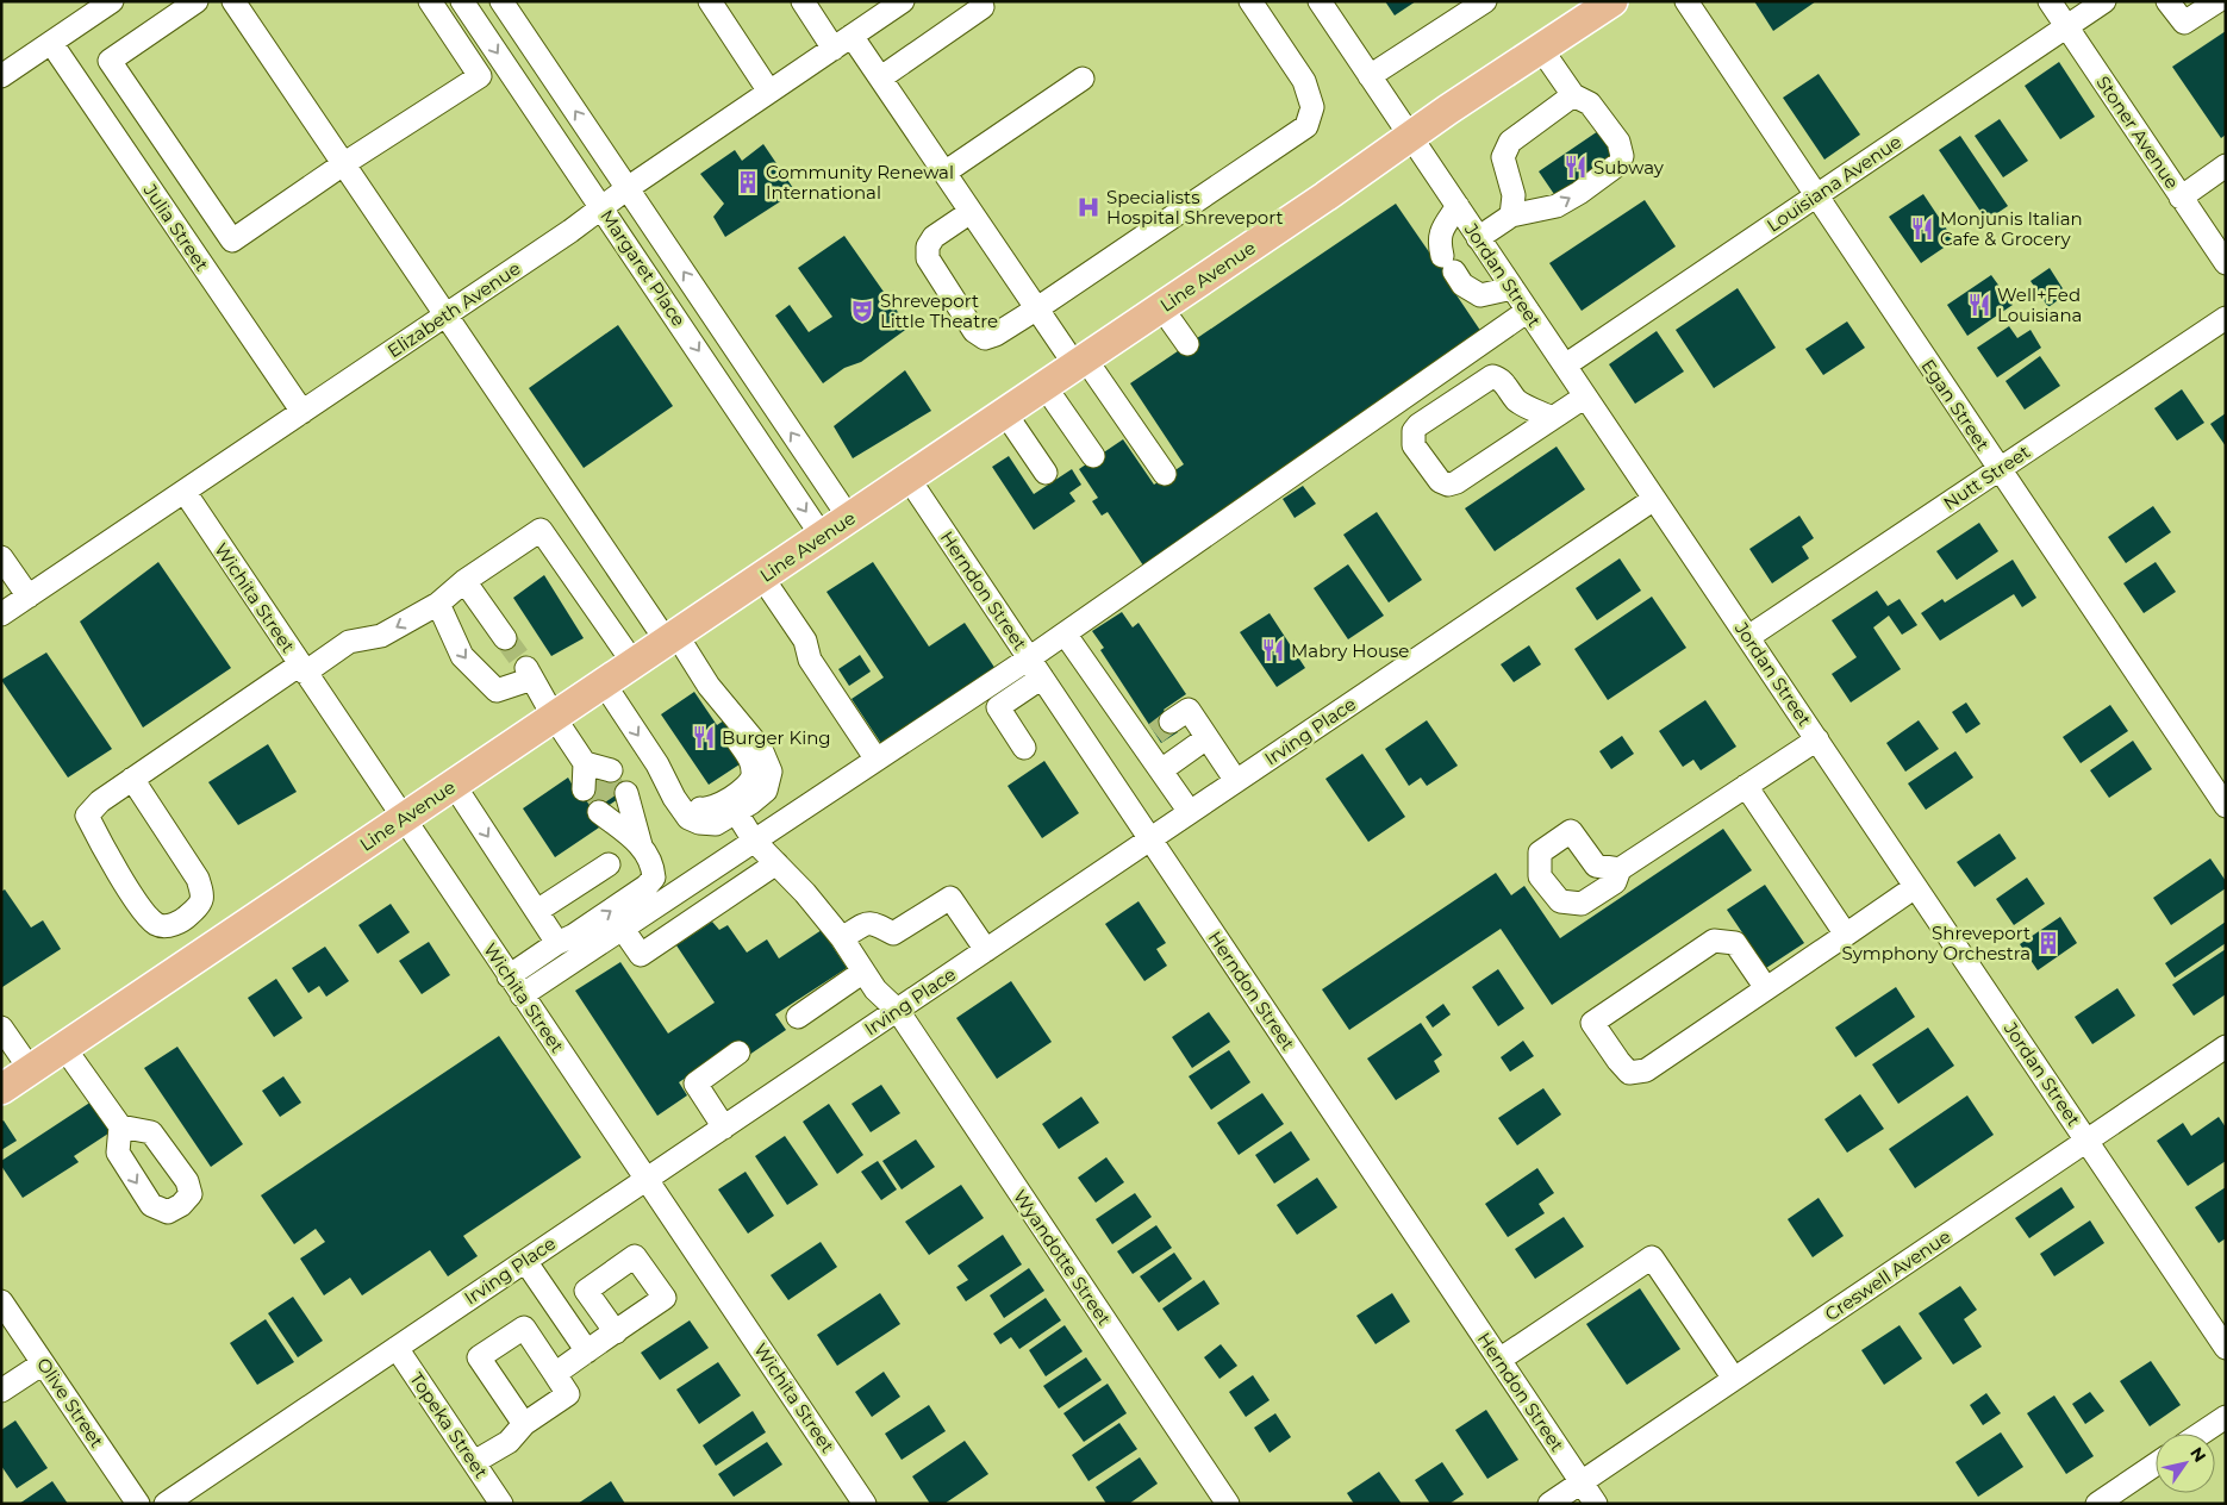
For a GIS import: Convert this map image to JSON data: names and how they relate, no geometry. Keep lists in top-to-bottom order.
{
  "streets": {
    "main road": ["Line Avenue"],
    "street": [
      "Stoner Avenue",
      "Louisiana Avenue",
      "Julia Street",
      "Margaret Place",
      "Jordan Street",
      "Elizabeth Avenue",
      "Egan Street",
      "Nutt Street",
      "Herndon Street",
      "Wichita Street",
      "Irving Place",
      "Wyandotte Street",
      "Creswell Avenue",
      "Olive Street",
      "Topeka Street"
    ]
  },
  "crossings": [
    ["Stoner Avenue", "Louisiana Avenue"],
    ["Louisiana Avenue", "Jordan Street"],
    ["Louisiana Avenue", "Egan Street"],
    ["Julia Street", "Elizabeth Avenue"],
    ["Margaret Place", "Line Avenue"],
    ["Margaret Place", "Elizabeth Avenue"],
    ["Jordan Street", "Line Avenue"],
    ["Jordan Street", "Nutt Street"],
    ["Jordan Street", "Irving Place"],
    ["Jordan Street", "Creswell Avenue"],
    ["Line Avenue", "Herndon Street"],
    ["Line Avenue", "Wichita Street"],
    ["Elizabeth Avenue", "Wichita Street"],
    ["Egan Street", "Nutt Street"],
    ["Herndon Street", "Irving Place"],
    ["Herndon Street", "Creswell Avenue"],
    ["Wichita Street", "Irving Place"],
    ["Irving Place", "Wyandotte Street"],
    ["Irving Place", "Topeka Street"]
  ],
  "places": {
    "restaurant": [
      "Subway",
      "Monjunis Italian Cafe & Grocery",
      "Well+Fed Louisiana",
      "Mabry House",
      "Burger King"
    ],
    "building": ["Community Renewal International", "Shreveport Symphony Orchestra"],
    "hospital": ["Specialists Hospital Shreveport"],
    "theatre": ["Shreveport Little Theatre"]
  },
  "north": "top right"
}
